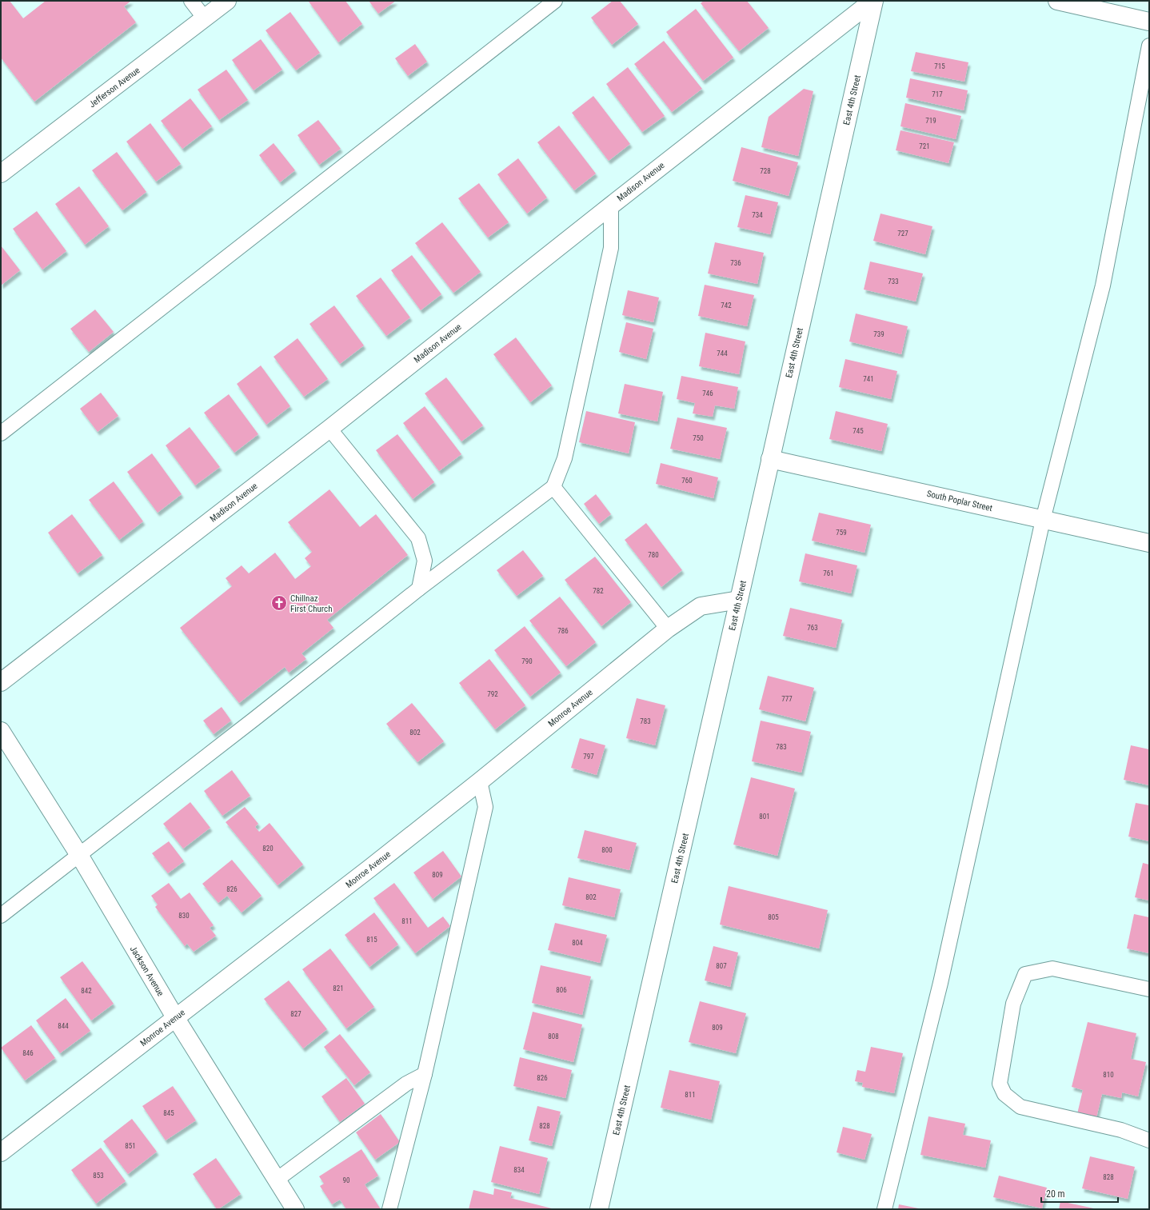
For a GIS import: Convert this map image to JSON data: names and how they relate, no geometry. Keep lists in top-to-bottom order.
{
  "streets": {
    "street": [
      "Jefferson Avenue",
      "East 4th Street",
      "Madison Avenue",
      "South Poplar Street",
      "Monroe Avenue",
      "Jackson Avenue"
    ]
  },
  "crossings": [
    ["East 4th Street", "Madison Avenue"],
    ["East 4th Street", "South Poplar Street"],
    ["East 4th Street", "Monroe Avenue"],
    ["Monroe Avenue", "Jackson Avenue"]
  ],
  "places": {
    "church": ["Chillnaz First Church"]
  },
  "house_numbers": [
    "715",
    "717",
    "719",
    "721",
    "728",
    "734",
    "727",
    "736",
    "733",
    "742",
    "739",
    "744",
    "741",
    "746",
    "745",
    "750",
    "760",
    "759",
    "780",
    "761",
    "782",
    "763",
    "786",
    "790",
    "792",
    "777",
    "783",
    "802",
    "783",
    "797",
    "801",
    "820",
    "800",
    "809",
    "826",
    "802",
    "830",
    "805",
    "811",
    "815",
    "804",
    "807",
    "821",
    "806",
    "842",
    "827",
    "844",
    "809",
    "808",
    "846",
    "810",
    "826",
    "811",
    "845",
    "828",
    "851",
    "834",
    "853",
    "828",
    "90"
  ],
  "scale_bar": "20 m"
}
